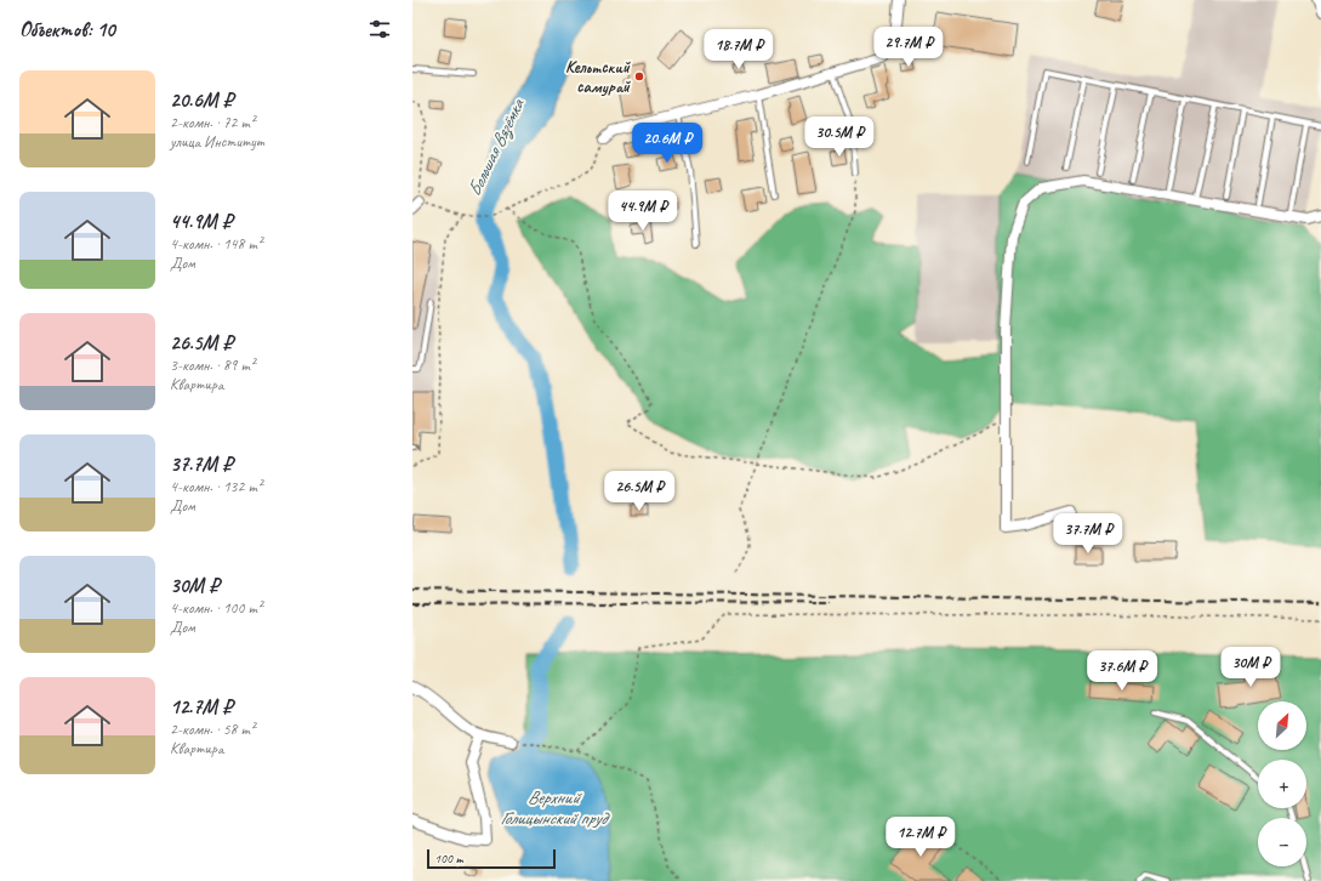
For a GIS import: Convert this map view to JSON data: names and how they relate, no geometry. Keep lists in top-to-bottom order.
{
  "water": ["Большая Вязёмка", "Верхний Голицынский пруд"],
  "places": ["Кельтский самурай"],
  "scale_bar": "100 m",
  "north": "top right",
  "page": {
    "heading": "Объектов: 10",
    "price": [
      "29.7M ₽",
      "18.7M ₽",
      "30.5M ₽",
      "20.6M ₽",
      "44.9M ₽",
      "26.5M ₽",
      "37.7M ₽",
      "30M ₽",
      "37.6M ₽",
      "12.7M ₽"
    ],
    "list": [
      {
        "name": "20.6M ₽",
        "note": "2-комн. · 72 m² · улица Институт"
      },
      {
        "name": "44.9M ₽",
        "note": "4-комн. · 148 m² · Дом"
      },
      {
        "name": "26.5M ₽",
        "note": "3-комн. · 89 m² · Квартира"
      },
      {
        "name": "37.7M ₽",
        "note": "4-комн. · 132 m² · Дом"
      },
      {
        "name": "30M ₽",
        "note": "4-комн. · 100 m² · Дом"
      },
      {
        "name": "12.7M ₽",
        "note": "2-комн. · 58 m² · Квартира"
      }
    ],
    "map_buttons": ["+", "−"],
    "scale": "100 m"
  }
}
